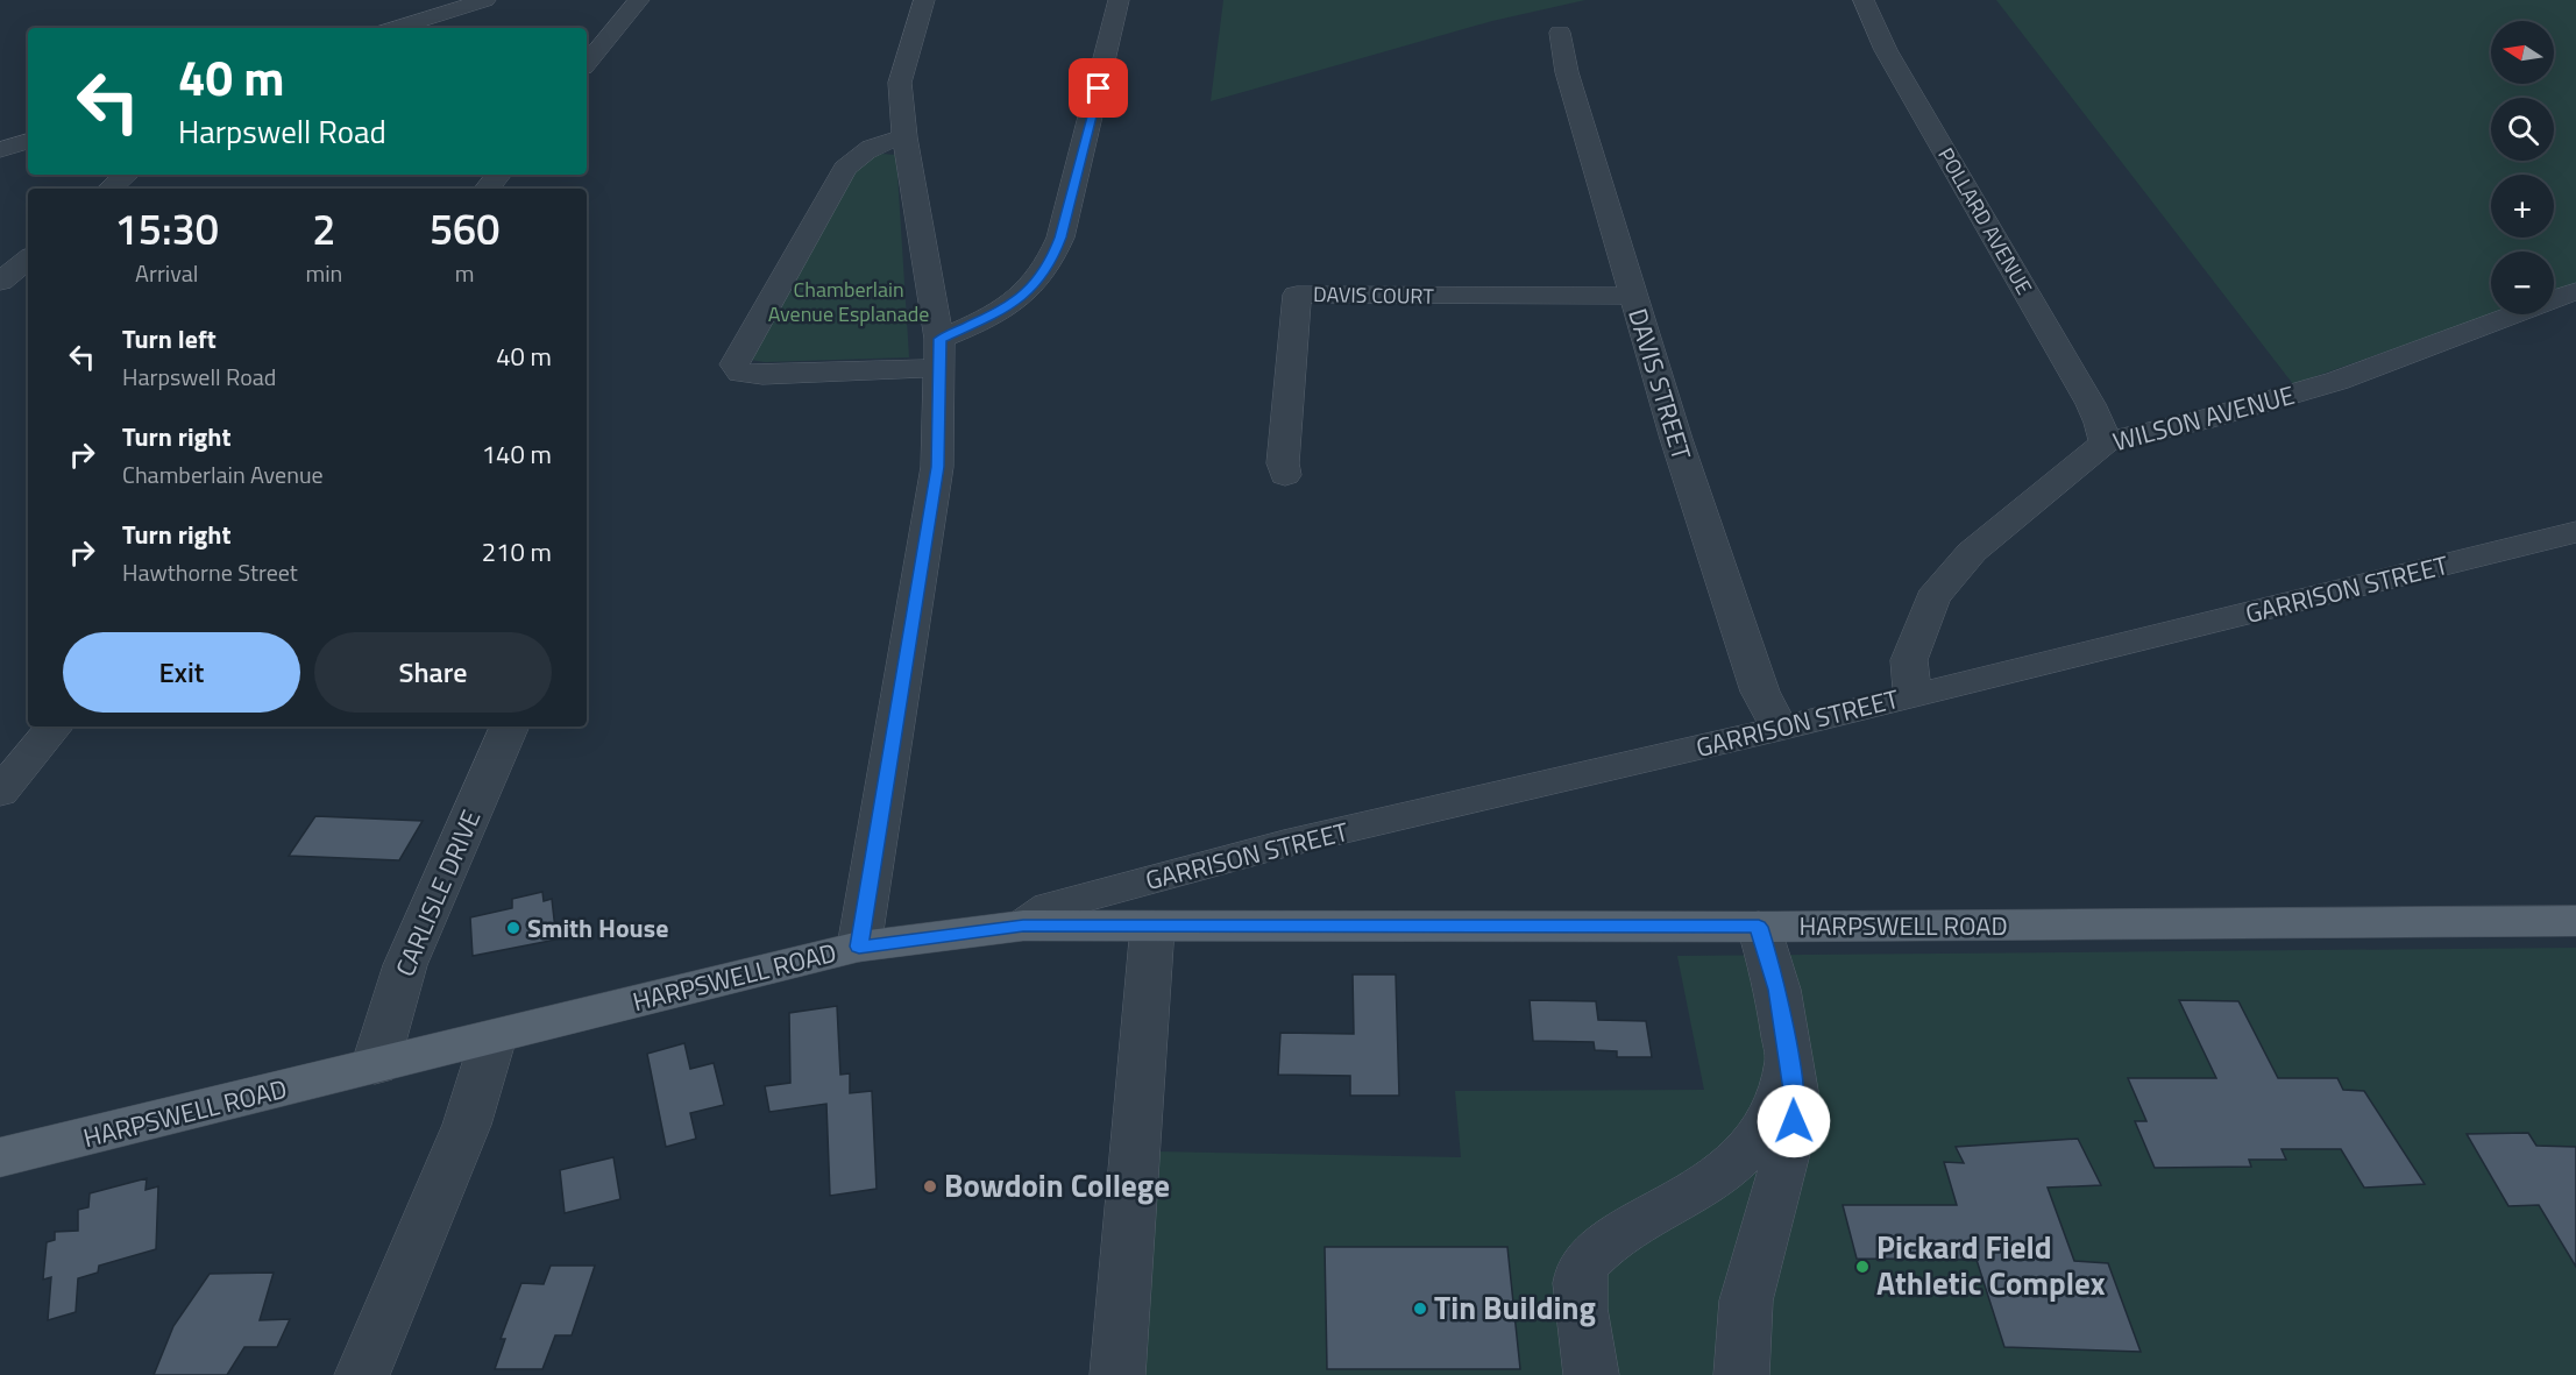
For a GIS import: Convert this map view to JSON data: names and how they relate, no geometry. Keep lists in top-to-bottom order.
{
  "streets": {
    "main road": ["HARPSWELL ROAD"],
    "street": [
      "POLLARD AVENUE",
      "DAVIS COURT",
      "DAVIS STREET",
      "WILSON AVENUE",
      "GARRISON STREET",
      "CARLISLE DRIVE"
    ]
  },
  "crossings": [
    ["POLLARD AVENUE", "WILSON AVENUE"],
    ["DAVIS COURT", "DAVIS STREET"],
    ["DAVIS STREET", "GARRISON STREET"],
    ["WILSON AVENUE", "GARRISON STREET"],
    ["GARRISON STREET", "HARPSWELL ROAD"],
    ["CARLISLE DRIVE", "HARPSWELL ROAD"]
  ],
  "parks": ["Chamberlain Avenue Esplanade"],
  "places": [
    "Smith House",
    "Bowdoin College",
    "Pickard Field Athletic Complex",
    "Tin Building"
  ],
  "north": "left",
  "page": {
    "map_buttons": ["+", "−"],
    "turn": ["40 m", "Harpswell Road"],
    "eta": [
      "15:30",
      "Arrival",
      "2",
      "min",
      "560",
      "m"
    ],
    "list": [
      {
        "name": "Turn left",
        "note": "Harpswell Road",
        "value": "40 m"
      },
      {
        "name": "Turn right",
        "note": "Chamberlain Avenue",
        "value": "140 m"
      },
      {
        "name": "Turn right",
        "note": "Hawthorne Street",
        "value": "210 m"
      }
    ],
    "buttons": ["Exit", "Share"]
  }
}
